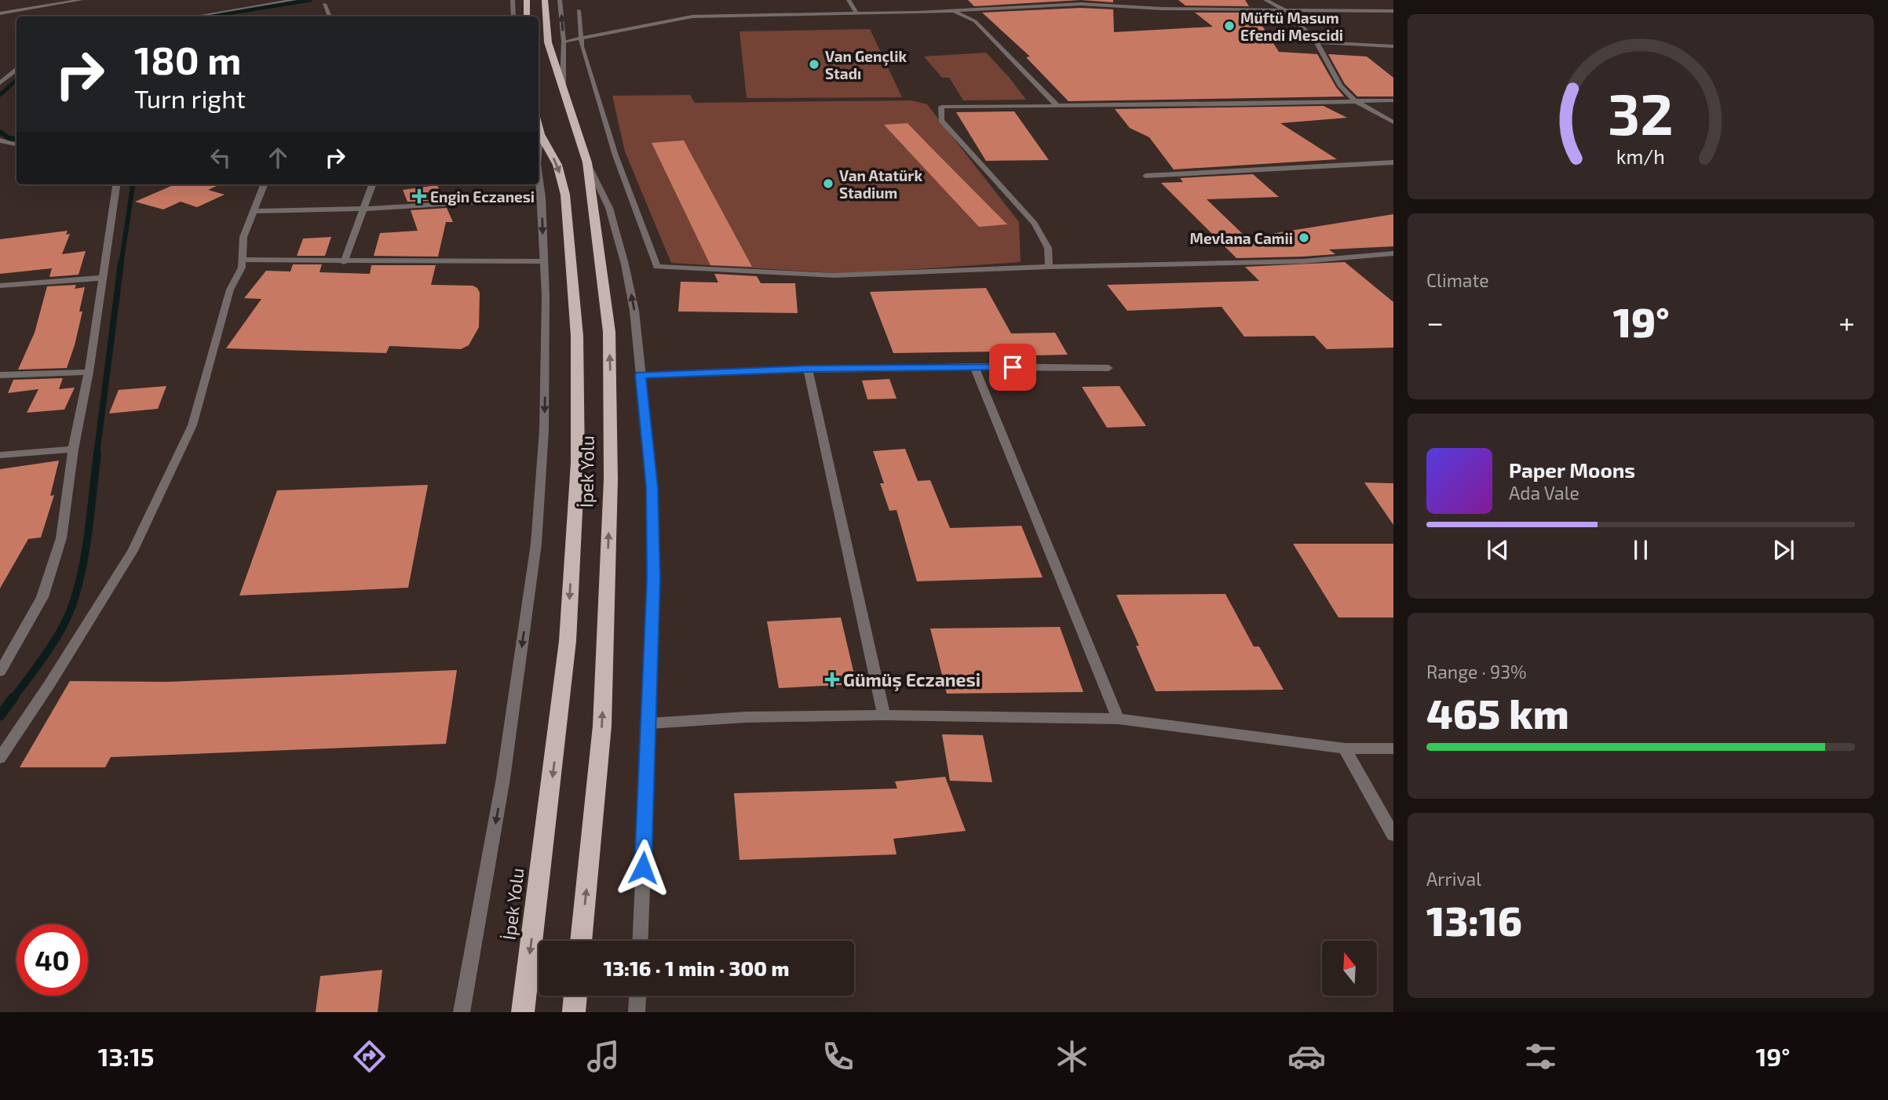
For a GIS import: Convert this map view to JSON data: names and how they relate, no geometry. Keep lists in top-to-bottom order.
{
  "streets": {
    "highway": ["İpek Yolu"]
  },
  "places": {
    "other": [
      "Müftü Masum Efendi Mescidi",
      "Van Gençlik Stadı",
      "Van Atatürk Stadium",
      "Mevlana Camii"
    ],
    "health": ["Engin Eczanesi", "Gümüş Eczanesi"]
  },
  "north": "top",
  "page": {
    "turn": ["180 m", "Turn right"],
    "tile": [
      "Climate",
      ["Range · 93%", "465 km"],
      ["Arrival", "13:16"]
    ],
    "heat": ["−", "19°", "+"],
    "song": ["Paper Moons", "Ada Vale"],
    "limit": "40",
    "trip": "13:16 · 1 min · 300 m",
    "tabs": ["13:15", "19°"],
    "gauge": ["32", "km/h"]
  }
}
